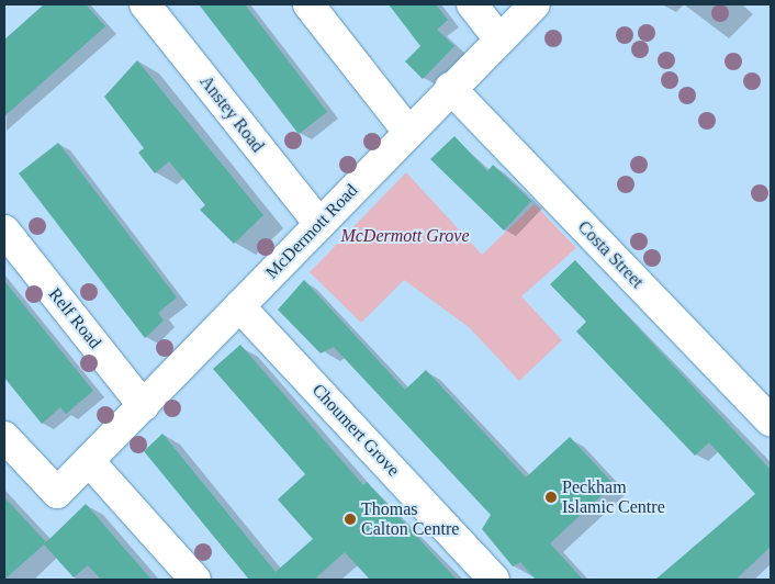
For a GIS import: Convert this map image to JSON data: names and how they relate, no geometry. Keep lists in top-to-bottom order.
{
  "streets": {
    "street": [
      "Anstey Road",
      "McDermott Road",
      "Costa Street",
      "Relf Road",
      "Choumert Grove"
    ]
  },
  "crossings": [
    ["Anstey Road", "McDermott Road"],
    ["McDermott Road", "Costa Street"],
    ["McDermott Road", "Relf Road"],
    ["McDermott Road", "Choumert Grove"]
  ],
  "parks": ["McDermott Grove"],
  "places": ["Peckham Islamic Centre", "Thomas Calton Centre"]
}
